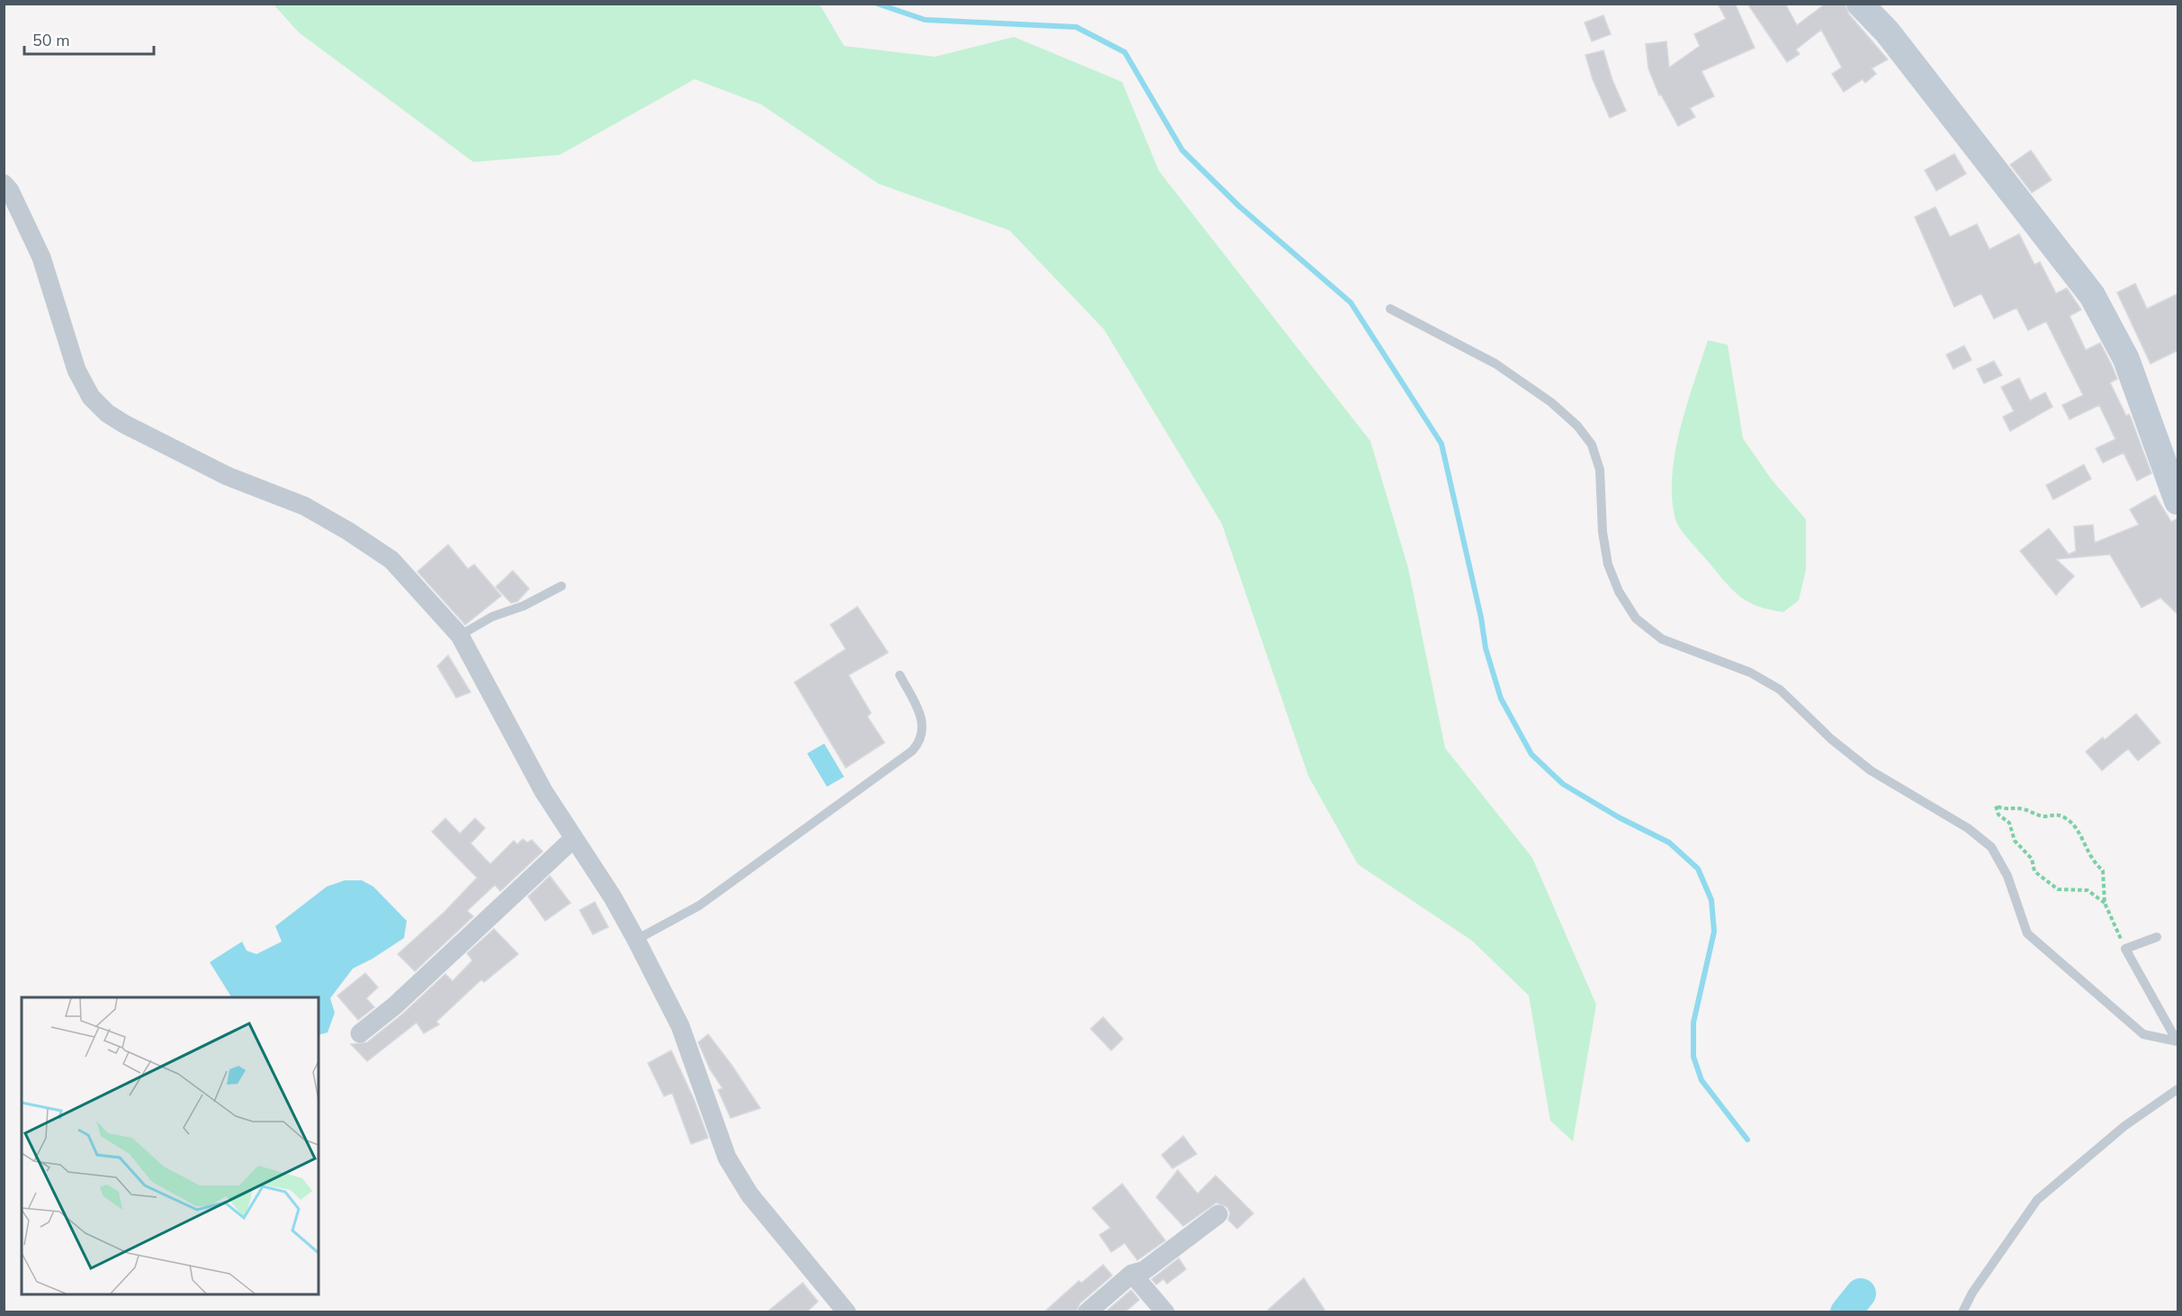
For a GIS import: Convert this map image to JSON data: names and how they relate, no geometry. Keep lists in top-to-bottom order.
{
  "scale_bar": "50 m"
}
